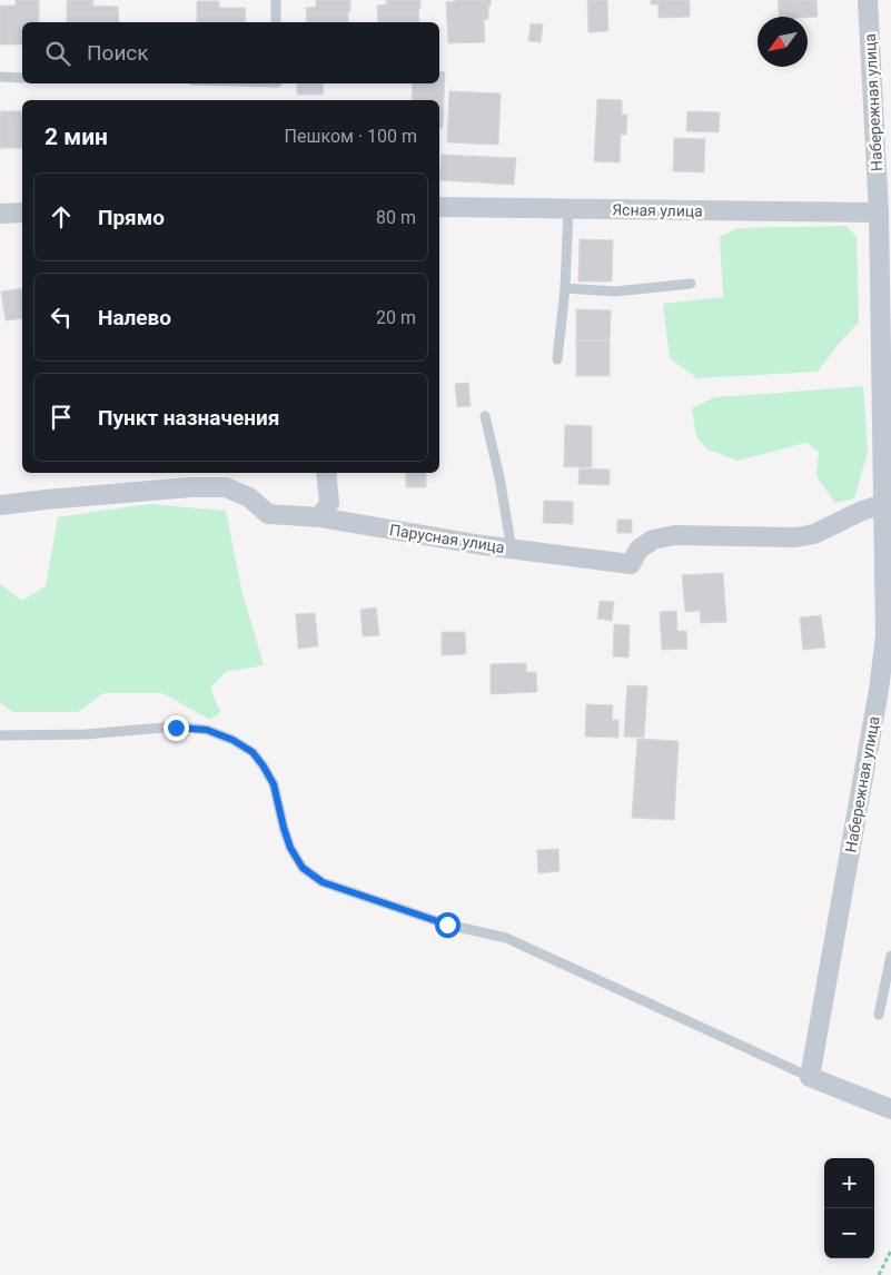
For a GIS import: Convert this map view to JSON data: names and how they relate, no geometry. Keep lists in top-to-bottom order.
{
  "streets": {
    "street": ["Набережная улица", "Ясная улица", "Парусная улица"]
  },
  "crossings": [
    ["Набережная улица", "Ясная улица"],
    ["Набережная улица", "Парусная улица"]
  ],
  "north": "bottom left",
  "page": {
    "search": "Поиск",
    "heading": ["2 мин", "Пешком · 100 m"],
    "list": [
      ["Прямо", "80 m"],
      ["Налево", "20 m"],
      "Пункт назначения"
    ],
    "map_buttons": ["+", "−"]
  }
}
